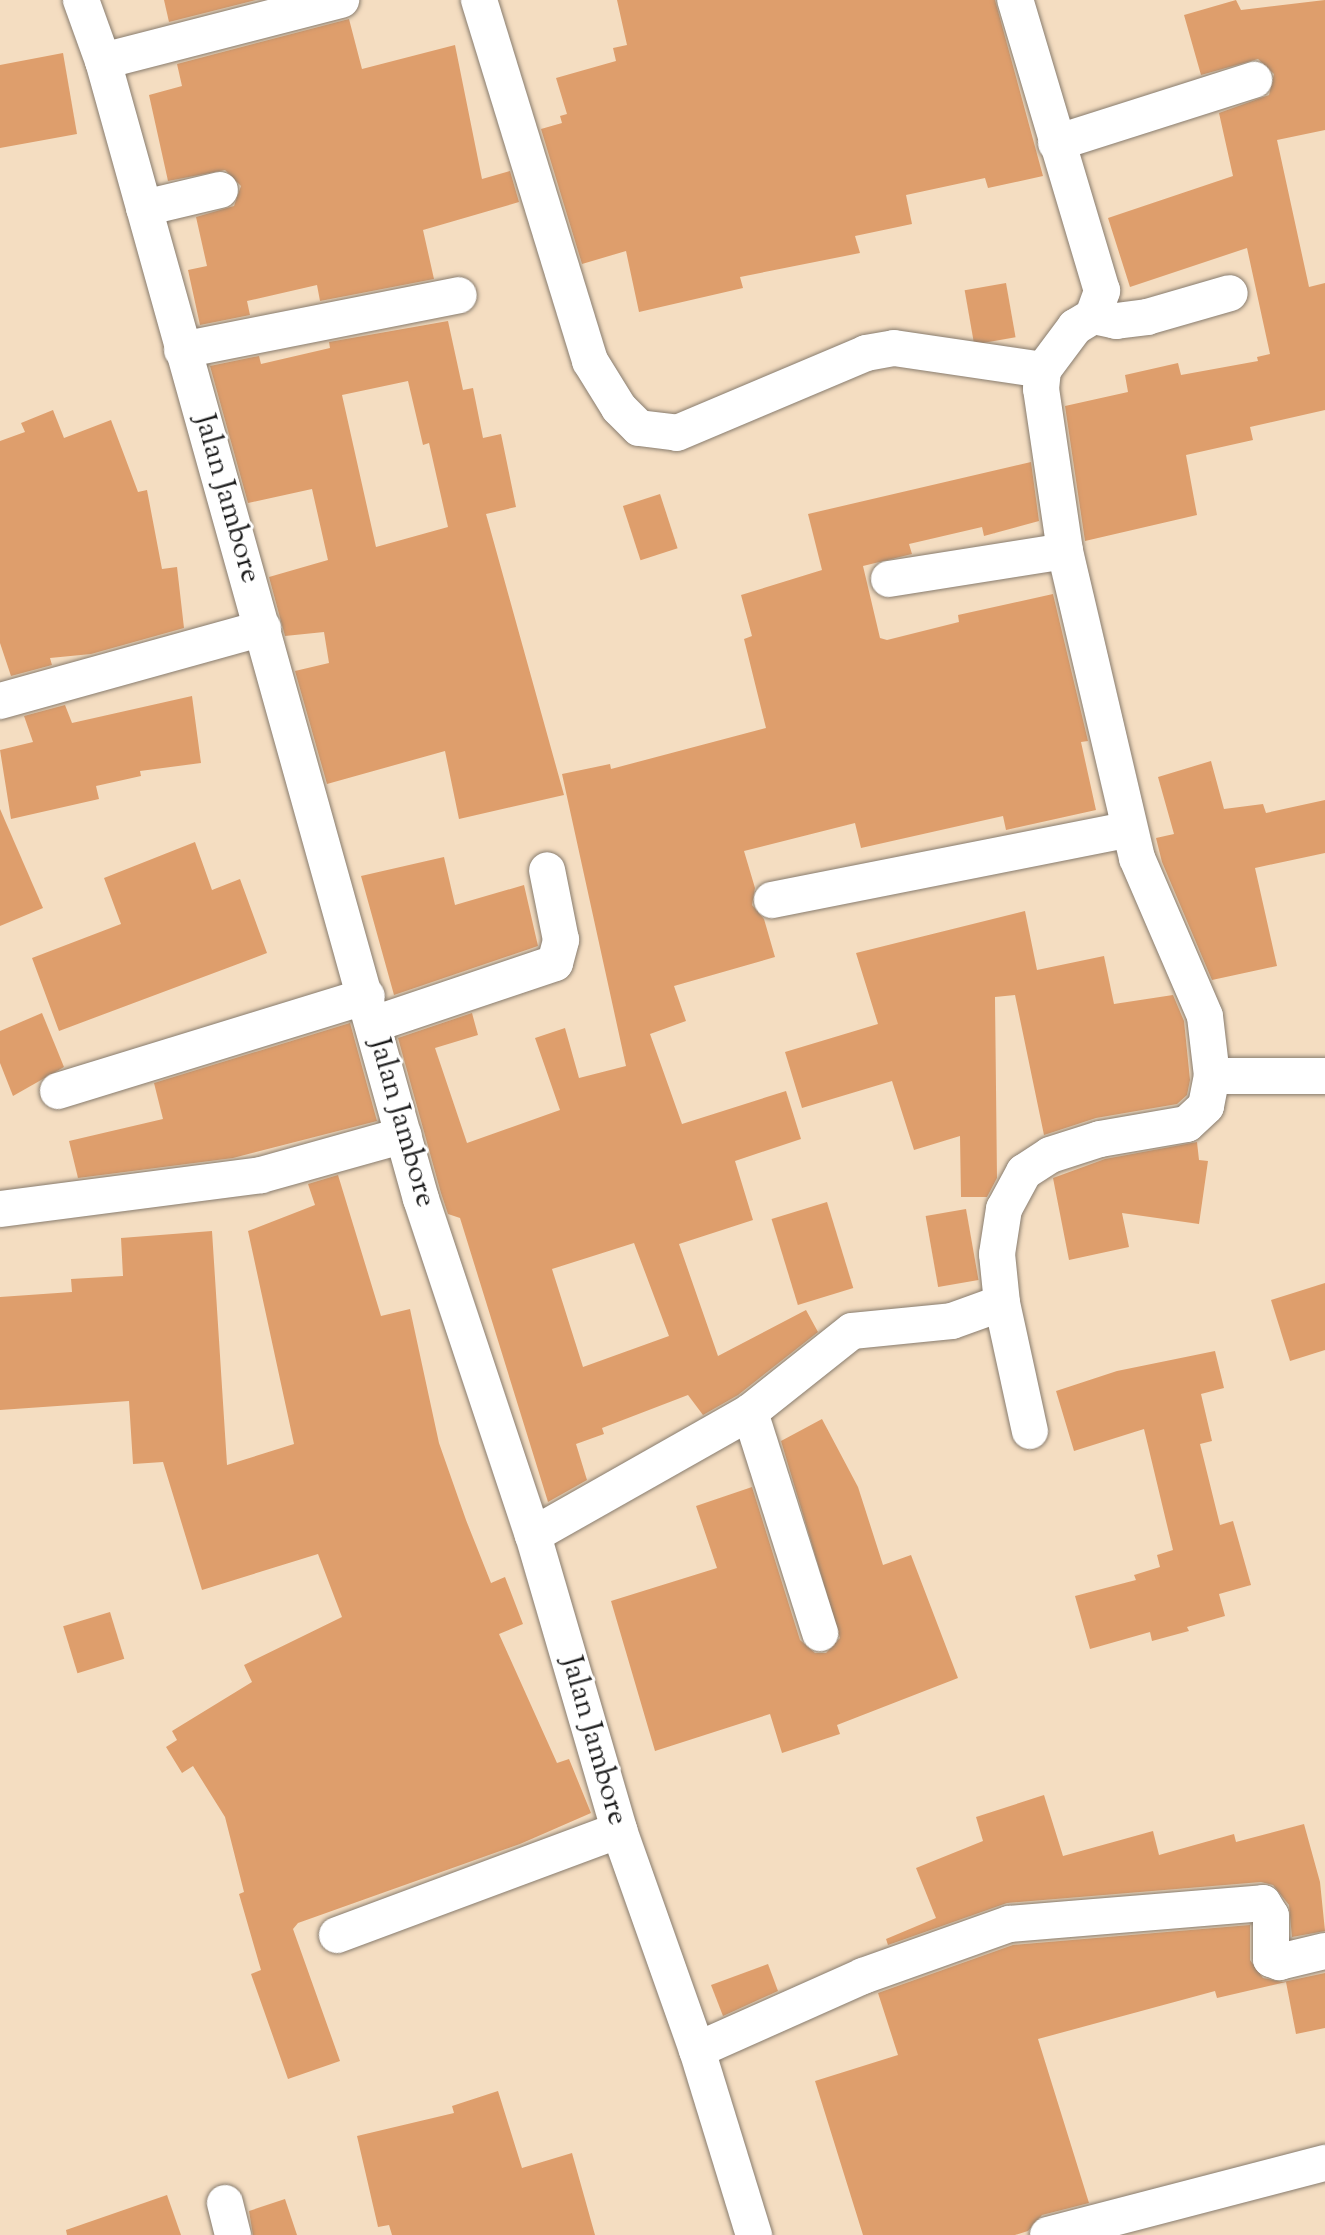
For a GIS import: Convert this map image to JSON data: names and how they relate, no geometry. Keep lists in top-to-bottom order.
{
  "streets": {
    "street": ["Jalan Jambore"]
  }
}
